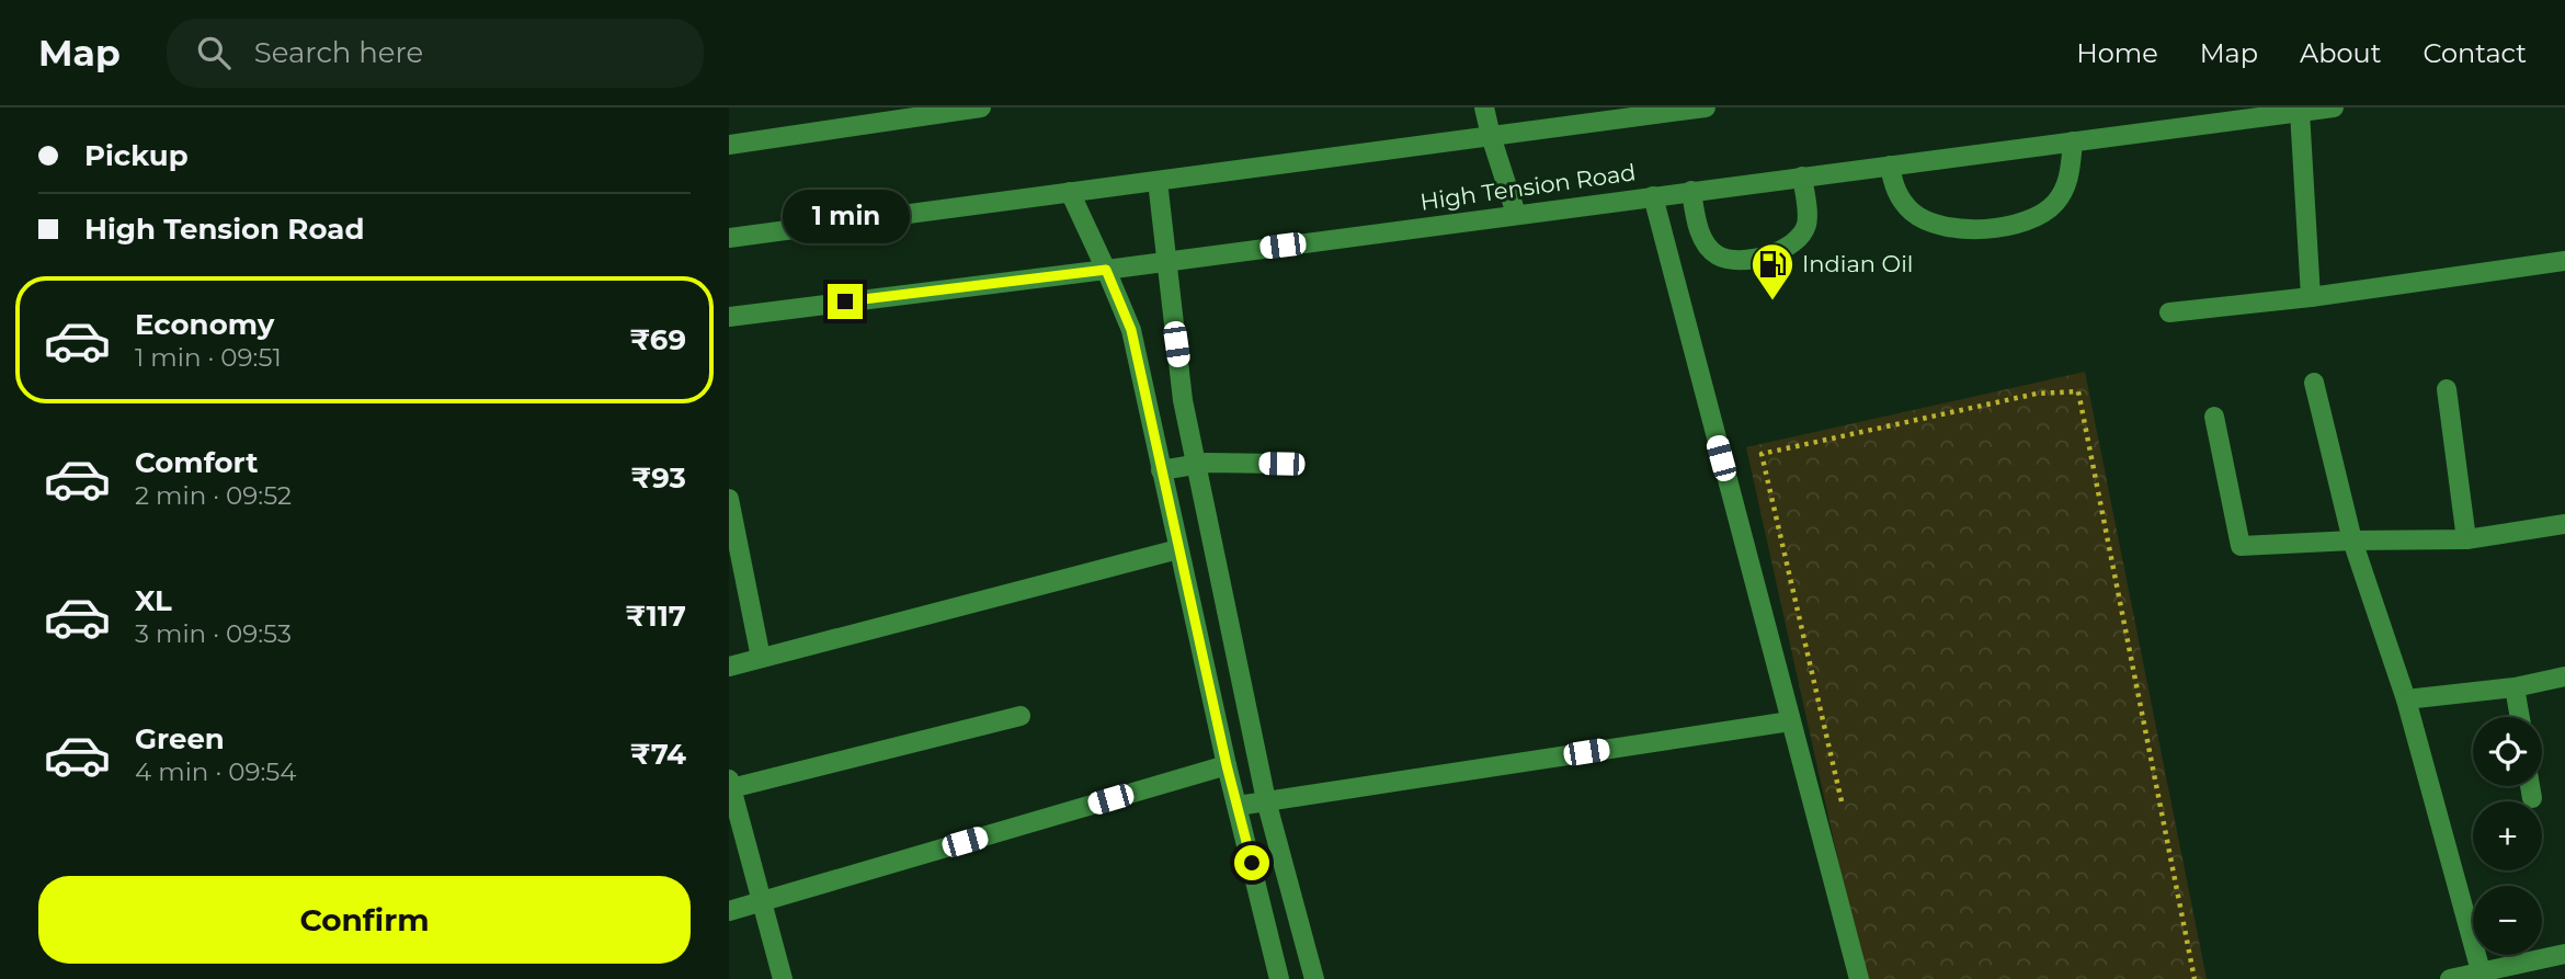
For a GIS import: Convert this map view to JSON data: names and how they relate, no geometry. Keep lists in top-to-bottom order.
{
  "streets": {
    "street": ["High Tension Road"]
  },
  "places": {
    "fuel station": ["Indian Oil"]
  },
  "page": {
    "header": "Map",
    "search": "Search here",
    "nav": [
      "Home",
      "Map",
      "About",
      "Contact"
    ],
    "banner": ["Pickup", "High Tension Road"],
    "bubble": "1 min",
    "list": [
      {
        "name": "Economy",
        "note": "1 min · 09:51",
        "value": "₹69"
      },
      {
        "name": "Comfort",
        "note": "2 min · 09:52",
        "value": "₹93"
      },
      {
        "name": "XL",
        "note": "3 min · 09:53",
        "value": "₹117"
      },
      {
        "name": "Green",
        "note": "4 min · 09:54",
        "value": "₹74"
      }
    ],
    "map_buttons": ["+", "−"],
    "buttons": "Confirm"
  }
}
